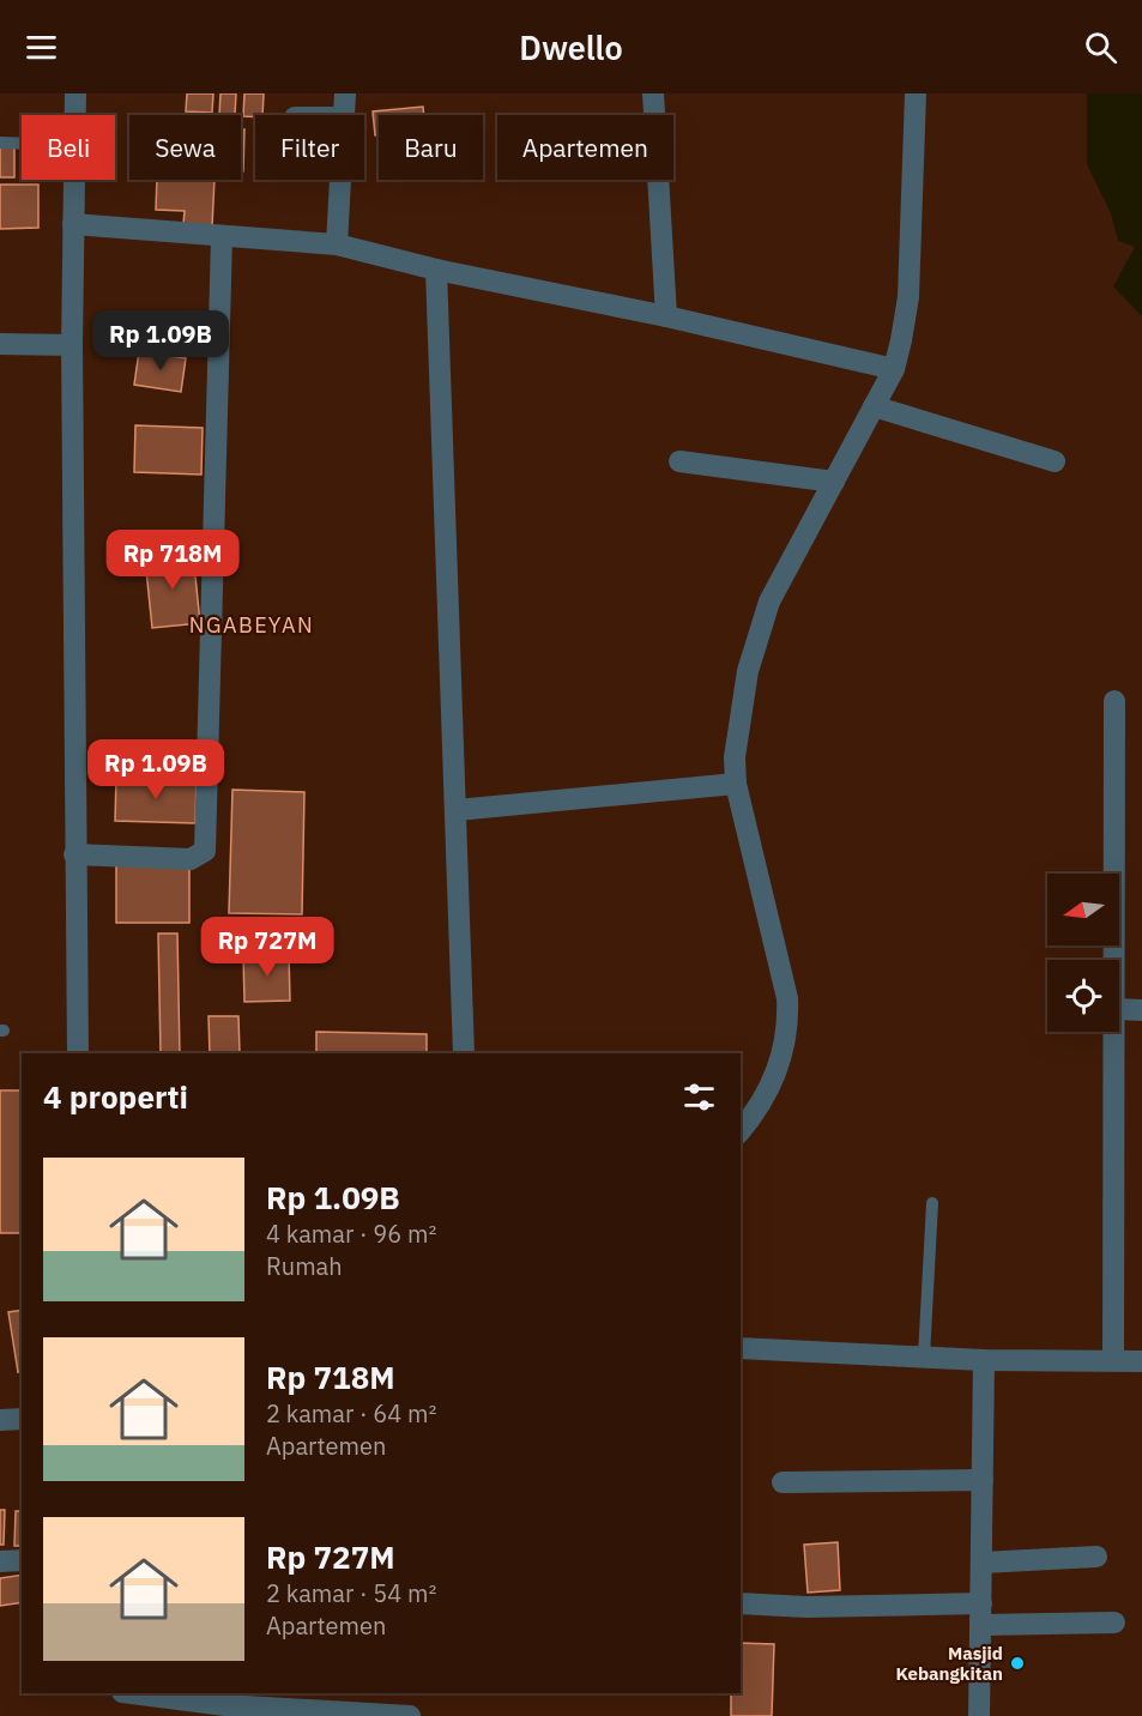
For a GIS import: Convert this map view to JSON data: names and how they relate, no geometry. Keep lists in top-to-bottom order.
{
  "districts": ["NGABEYAN"],
  "places": ["Masjid Kebangkitan"],
  "north": "left",
  "page": {
    "header": "Dwello",
    "chip": [
      "Beli",
      "Sewa",
      "Filter",
      "Baru",
      "Apartemen"
    ],
    "price": [
      "Rp 1.09B",
      "Rp 718M",
      "Rp 1.09B",
      "Rp 727M"
    ],
    "heading": "4 properti",
    "list": [
      {
        "name": "Rp 1.09B",
        "note": "4 kamar · 96 m² · Rumah"
      },
      {
        "name": "Rp 718M",
        "note": "2 kamar · 64 m² · Apartemen"
      },
      {
        "name": "Rp 727M",
        "note": "2 kamar · 54 m² · Apartemen"
      }
    ]
  }
}
